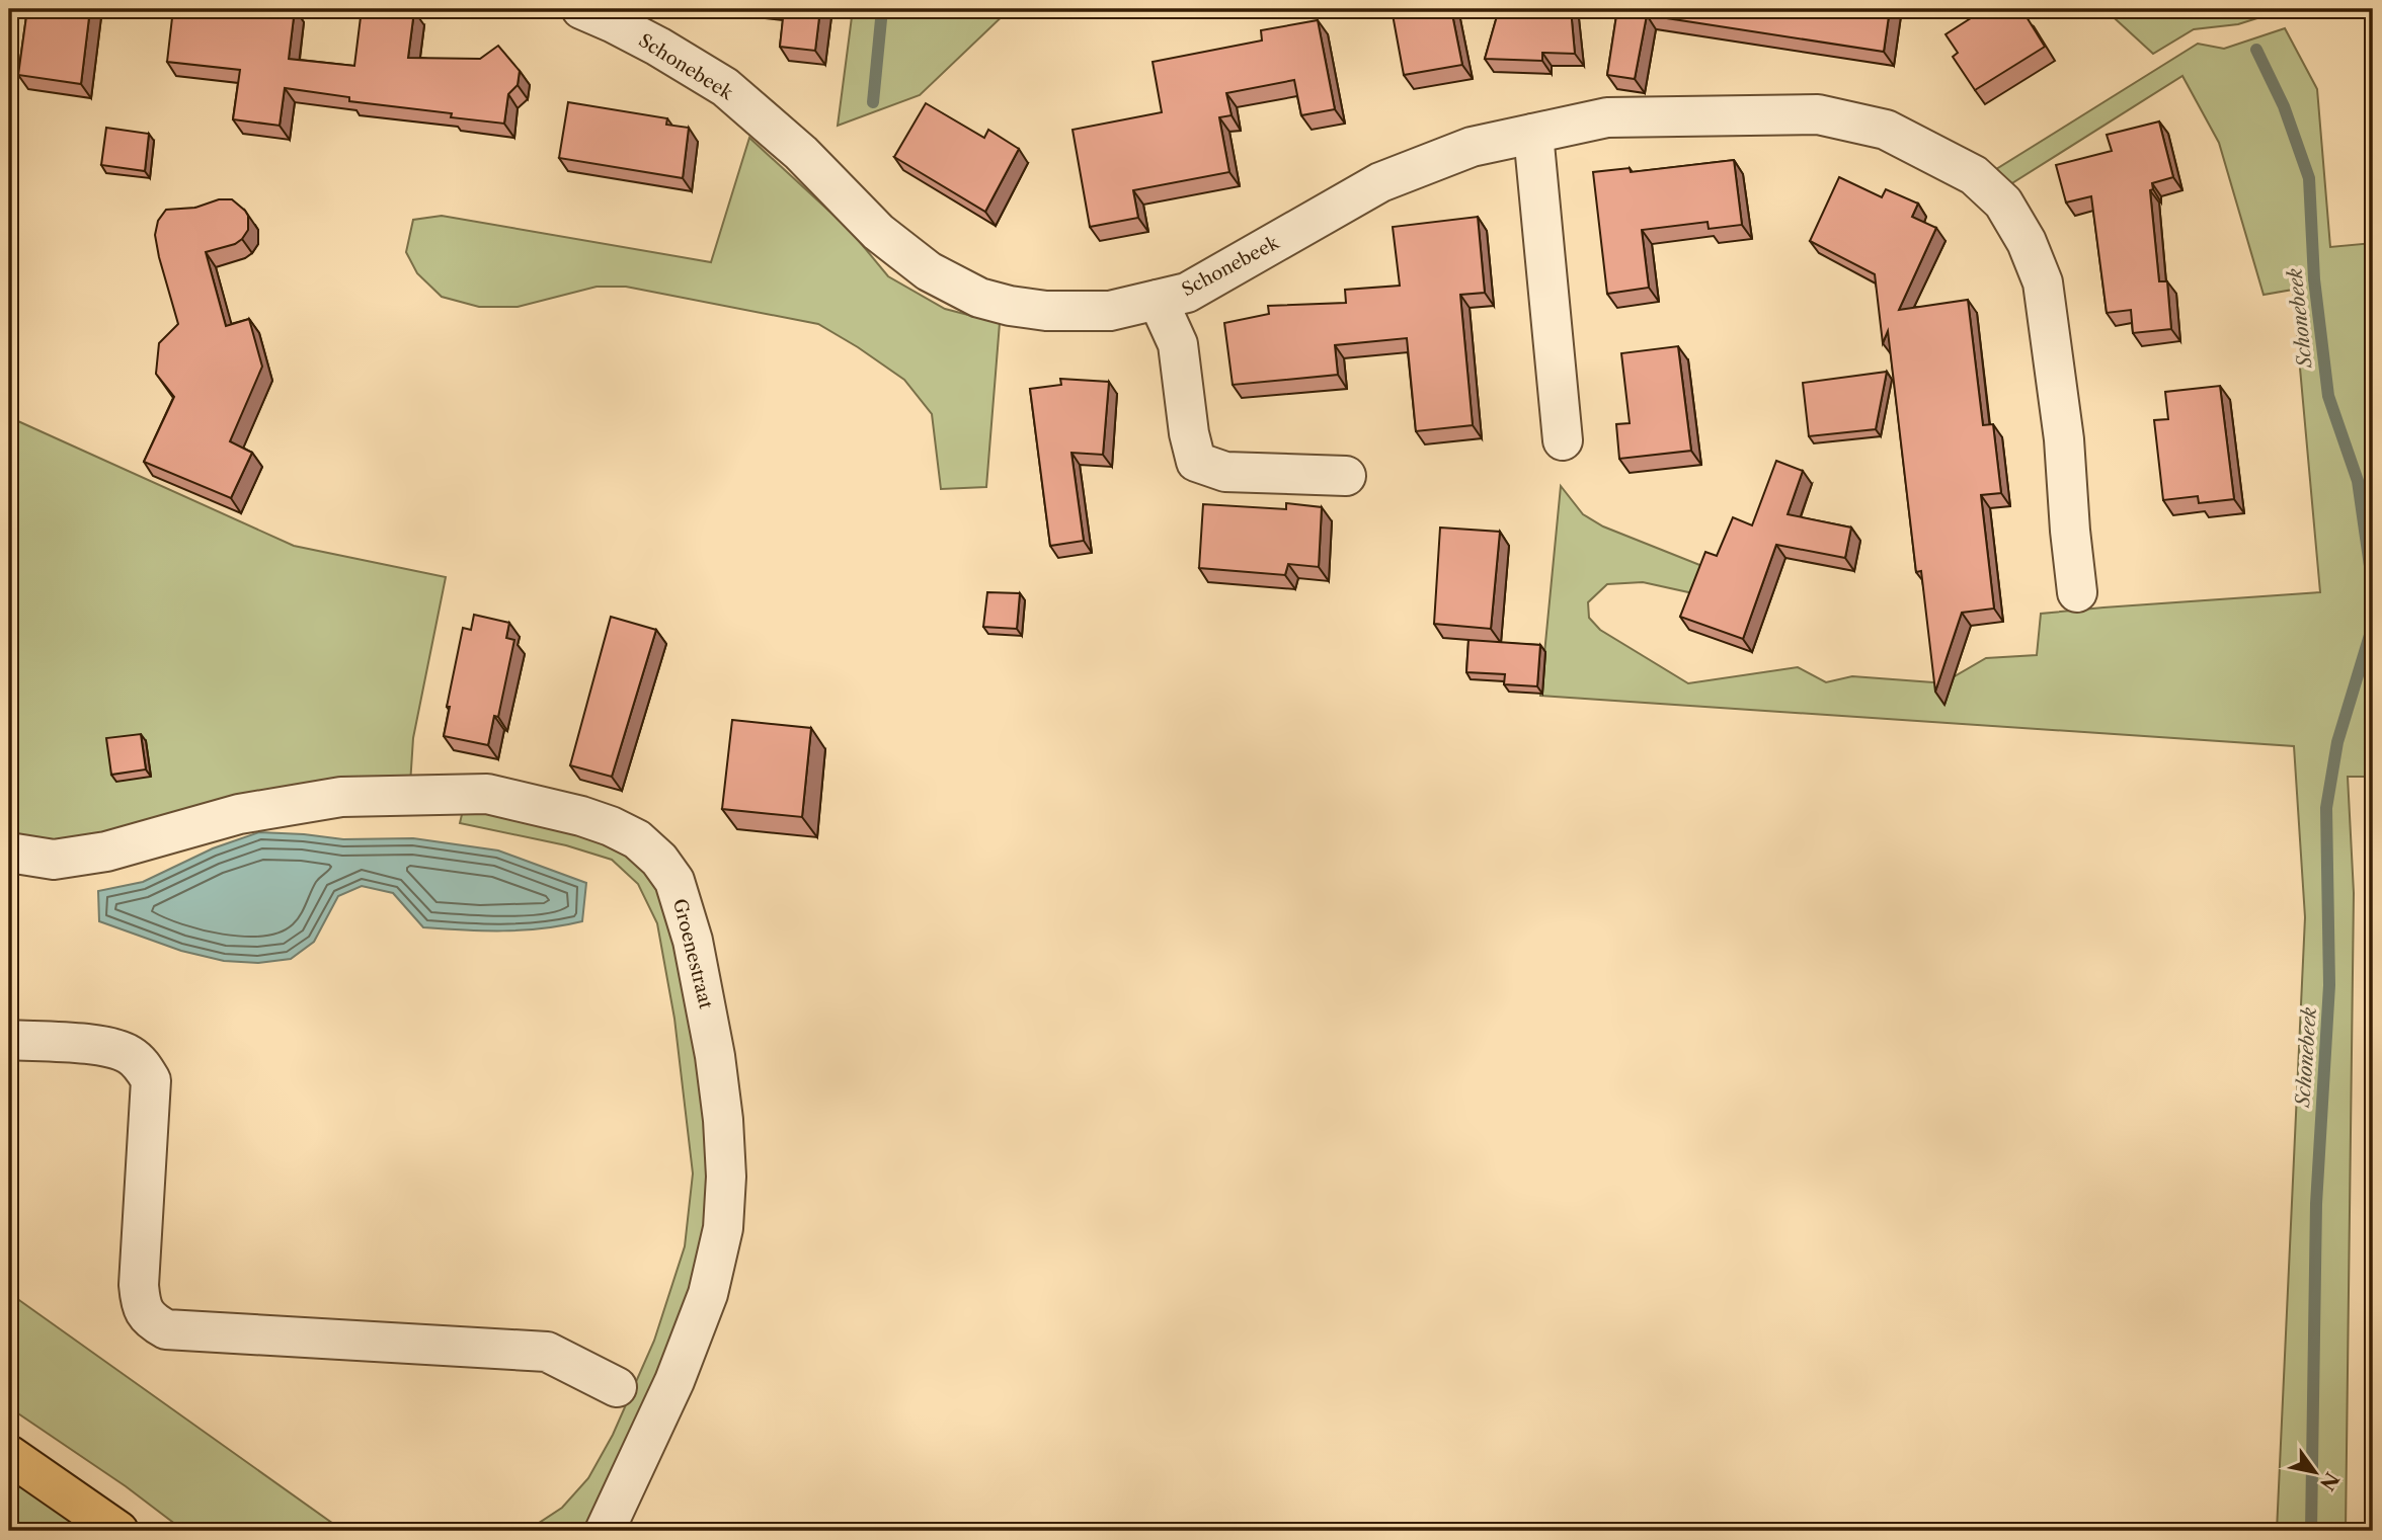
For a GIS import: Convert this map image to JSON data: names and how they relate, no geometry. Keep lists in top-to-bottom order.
{
  "streets": {
    "street": ["Schonebeek", "Groenestraat"]
  },
  "water": ["Schonebeek"],
  "north": "bottom right"
}
